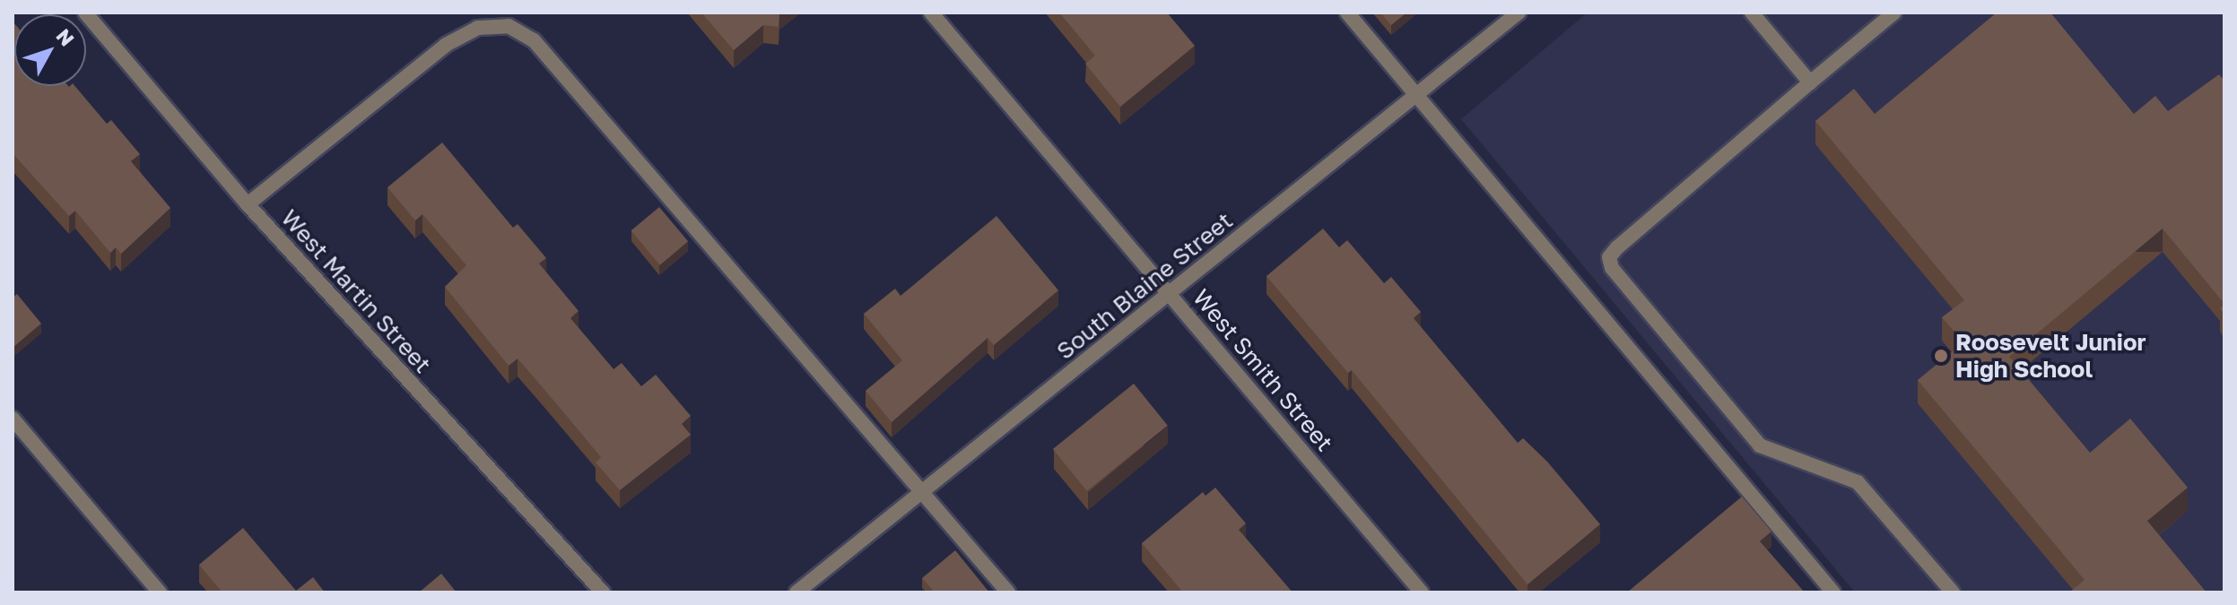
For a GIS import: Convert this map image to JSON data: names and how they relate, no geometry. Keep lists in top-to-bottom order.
{
  "streets": {
    "street": ["South Blaine Street", "West Martin Street", "West Smith Street"]
  },
  "crossings": [
    ["South Blaine Street", "West Smith Street"]
  ],
  "places": ["Roosevelt Junior High School"],
  "north": "top right"
}
